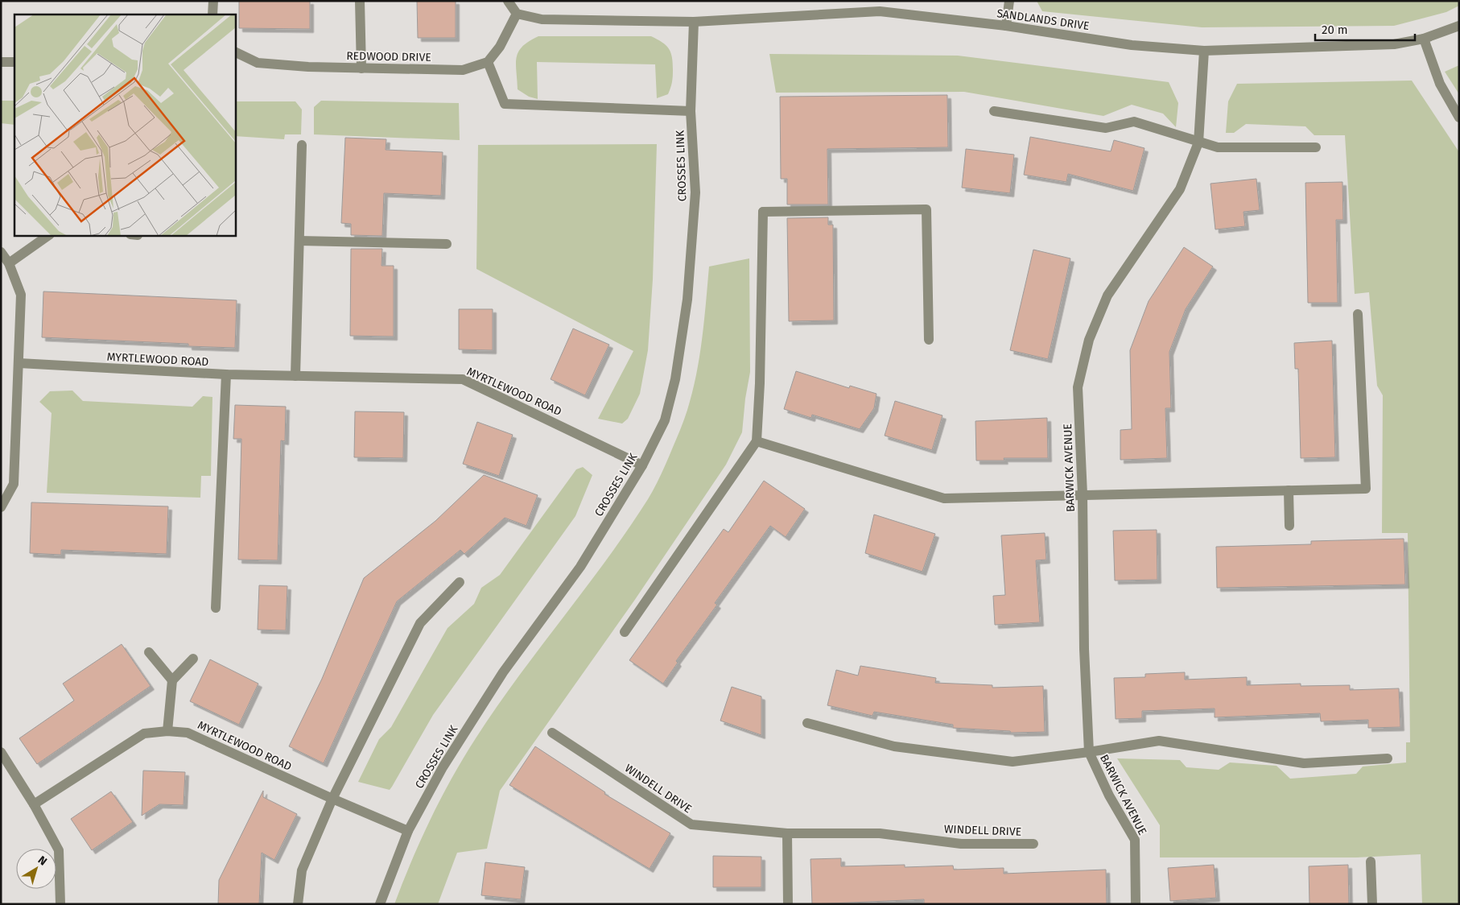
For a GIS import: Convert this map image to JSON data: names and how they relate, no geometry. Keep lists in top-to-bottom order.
{
  "streets": {
    "street": [
      "SANDLANDS DRIVE",
      "REDWOOD DRIVE",
      "CROSSES LINK",
      "MYRTLEWOOD ROAD",
      "BARWICK AVENUE",
      "WINDELL DRIVE"
    ]
  },
  "crossings": [
    ["SANDLANDS DRIVE", "CROSSES LINK"],
    ["SANDLANDS DRIVE", "BARWICK AVENUE"],
    ["CROSSES LINK", "MYRTLEWOOD ROAD"]
  ],
  "scale_bar": "20 m",
  "north": "top right"
}
